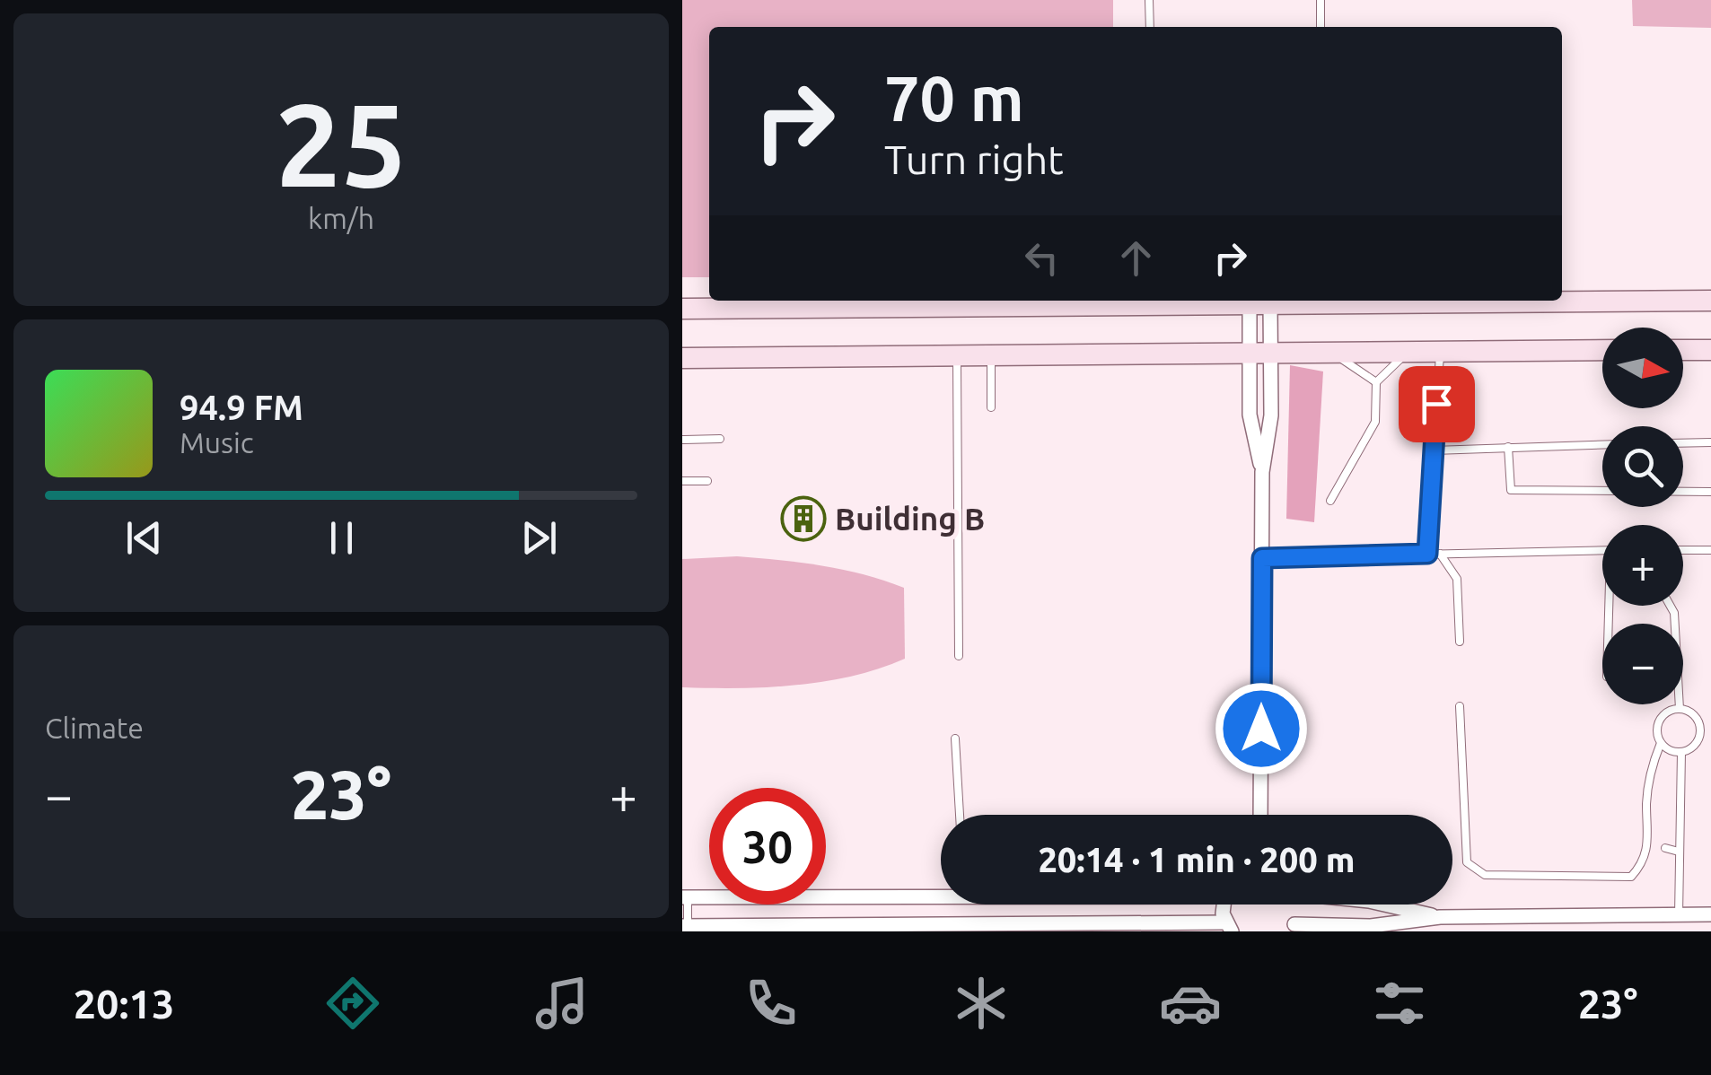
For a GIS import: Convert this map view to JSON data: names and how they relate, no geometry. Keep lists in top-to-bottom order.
{
  "places": {
    "building": ["Building B"]
  },
  "north": "right",
  "page": {
    "tile": [
      ["25", "km/h"],
      "Climate"
    ],
    "turn": ["70 m", "Turn right"],
    "map_buttons": ["+", "−"],
    "song": ["94.9 FM", "Music"],
    "heat": ["−", "23°", "+"],
    "limit": "30",
    "trip": "20:14 · 1 min · 200 m",
    "tabs": ["20:13", "23°"]
  }
}
